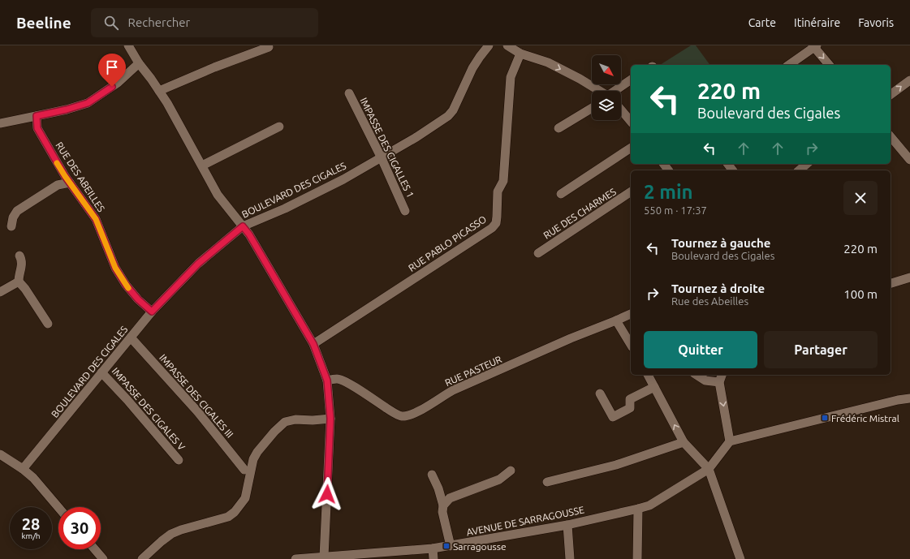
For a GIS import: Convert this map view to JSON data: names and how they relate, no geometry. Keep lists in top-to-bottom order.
{
  "streets": {
    "street": [
      "IMPASSE DES CIGALLES 1",
      "RUE DES ABEILLES",
      "BOULEVARD DES CIGALES",
      "RUE DES CHARMES",
      "RUE PABLO PICASSO",
      "RUE PASTEUR",
      "IMPASSE DES CIGALES III",
      "IMPASSE DES CIGALES V",
      "AVENUE DE SARRAGOUSSE"
    ]
  },
  "crossings": [
    ["IMPASSE DES CIGALLES 1", "BOULEVARD DES CIGALES"],
    ["RUE DES ABEILLES", "BOULEVARD DES CIGALES"],
    ["BOULEVARD DES CIGALES", "IMPASSE DES CIGALES III"],
    ["BOULEVARD DES CIGALES", "IMPASSE DES CIGALES V"]
  ],
  "places": {
    "transit": ["Frédéric Mistral", "Sarragousse"]
  },
  "north": "bottom right",
  "page": {
    "header": "Beeline",
    "search": "Rechercher",
    "nav": ["Carte", "Itinéraire", "Favoris"],
    "turn": ["220 m", "Boulevard des Cigales"],
    "heading": ["2 min", "550 m · 17:37"],
    "list": [
      {
        "name": "Tournez à gauche",
        "note": "Boulevard des Cigales",
        "value": "220 m"
      },
      {
        "name": "Tournez à droite",
        "note": "Rue des Abeilles",
        "value": "100 m"
      }
    ],
    "buttons": ["Quitter", "Partager"],
    "speed": "28 km/h",
    "limit": "30"
  }
}
